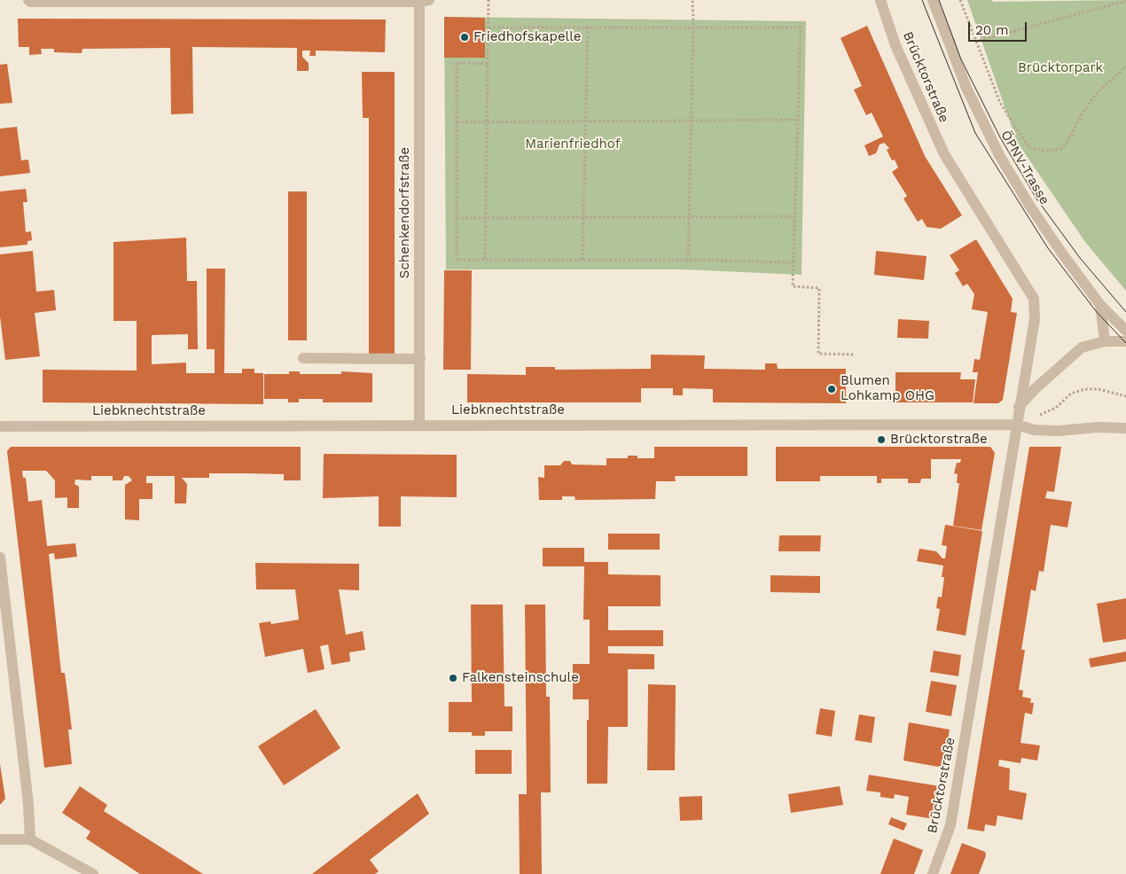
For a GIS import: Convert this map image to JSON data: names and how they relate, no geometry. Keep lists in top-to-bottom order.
{
  "streets": {
    "street": [
      "Brücktorstraße",
      "ÖPNV-Trasse",
      "Schenkendorfstraße",
      "Liebknechtstraße"
    ]
  },
  "crossings": [
    ["Brücktorstraße", "Liebknechtstraße"],
    ["Schenkendorfstraße", "Liebknechtstraße"]
  ],
  "parks": ["Brücktorpark", "Marienfriedhof"],
  "places": [
    "Friedhofskapelle",
    "Blumen Lohkamp OHG",
    "Brücktorstraße",
    "Falkensteinschule"
  ],
  "scale_bar": "20 m"
}
